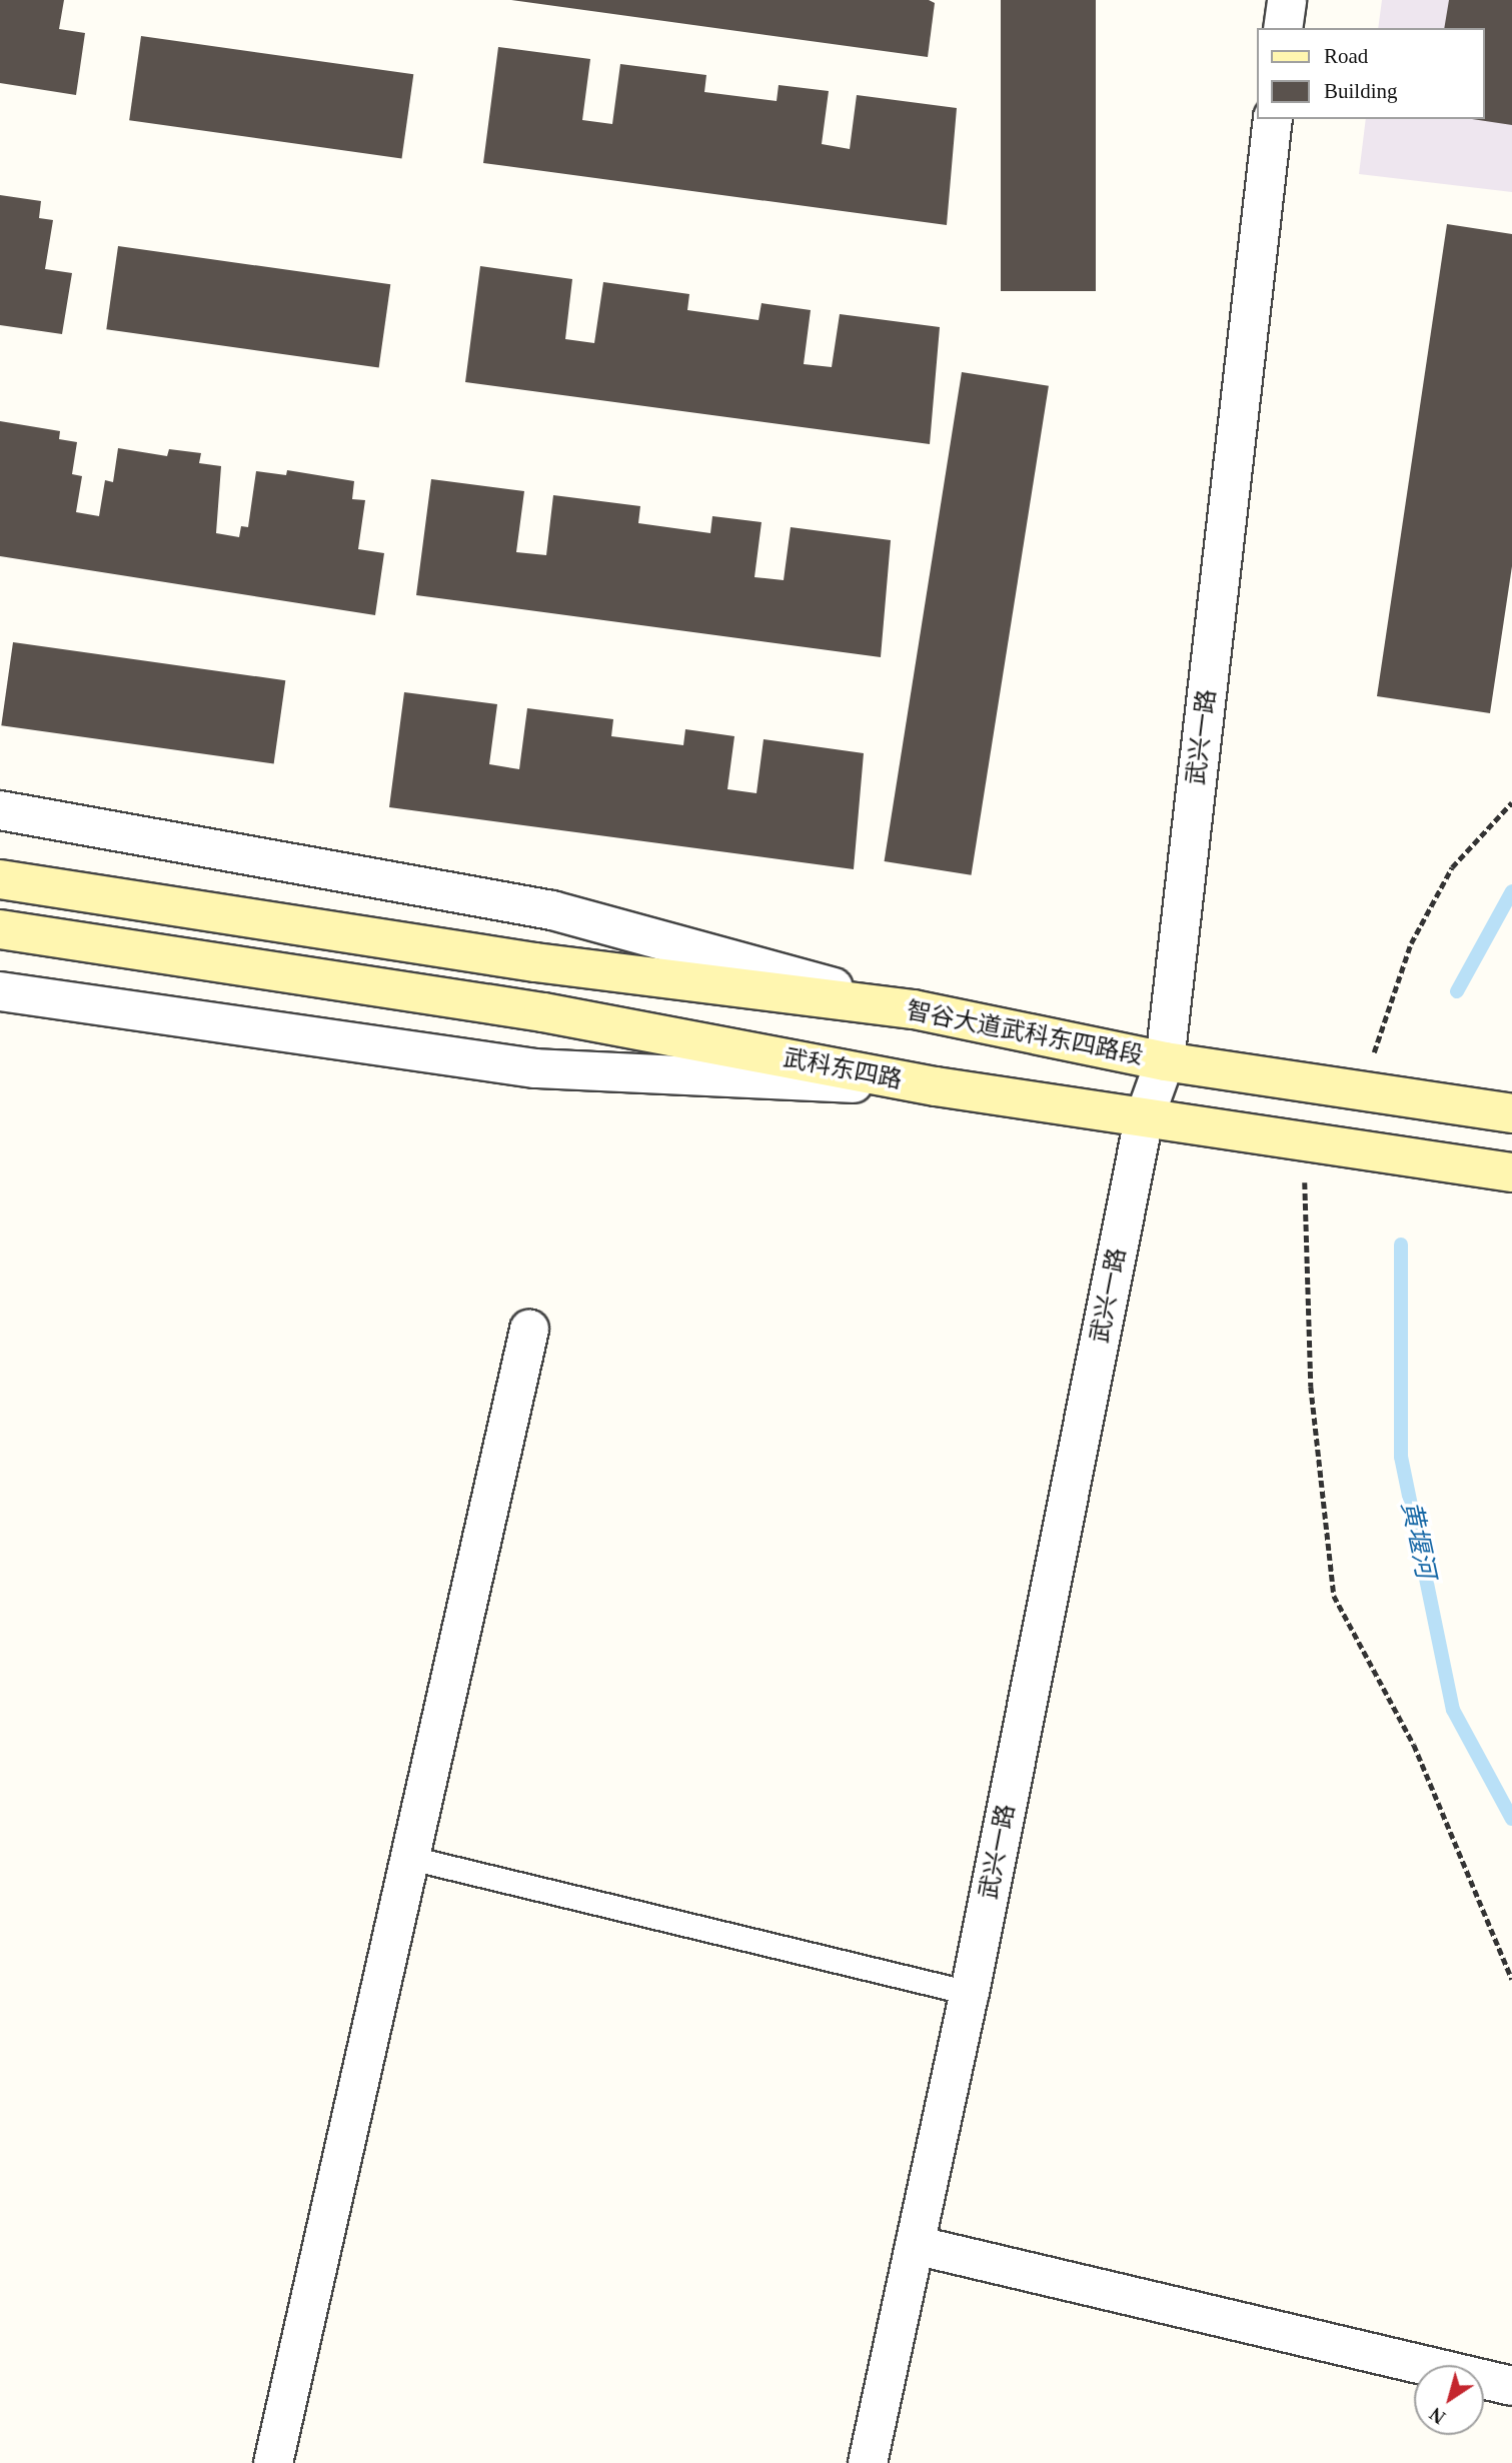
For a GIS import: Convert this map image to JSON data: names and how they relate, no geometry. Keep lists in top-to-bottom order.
{
  "streets": {
    "main road": ["智谷大道武科东四路段", "武科东四路"],
    "street": ["武兴一路"]
  },
  "crossings": [
    ["武兴一路", "智谷大道武科东四路段"],
    ["武兴一路", "武科东四路"]
  ],
  "water": ["黄堰河"],
  "legend": ["Road", "Building"],
  "north": "bottom left"
}
